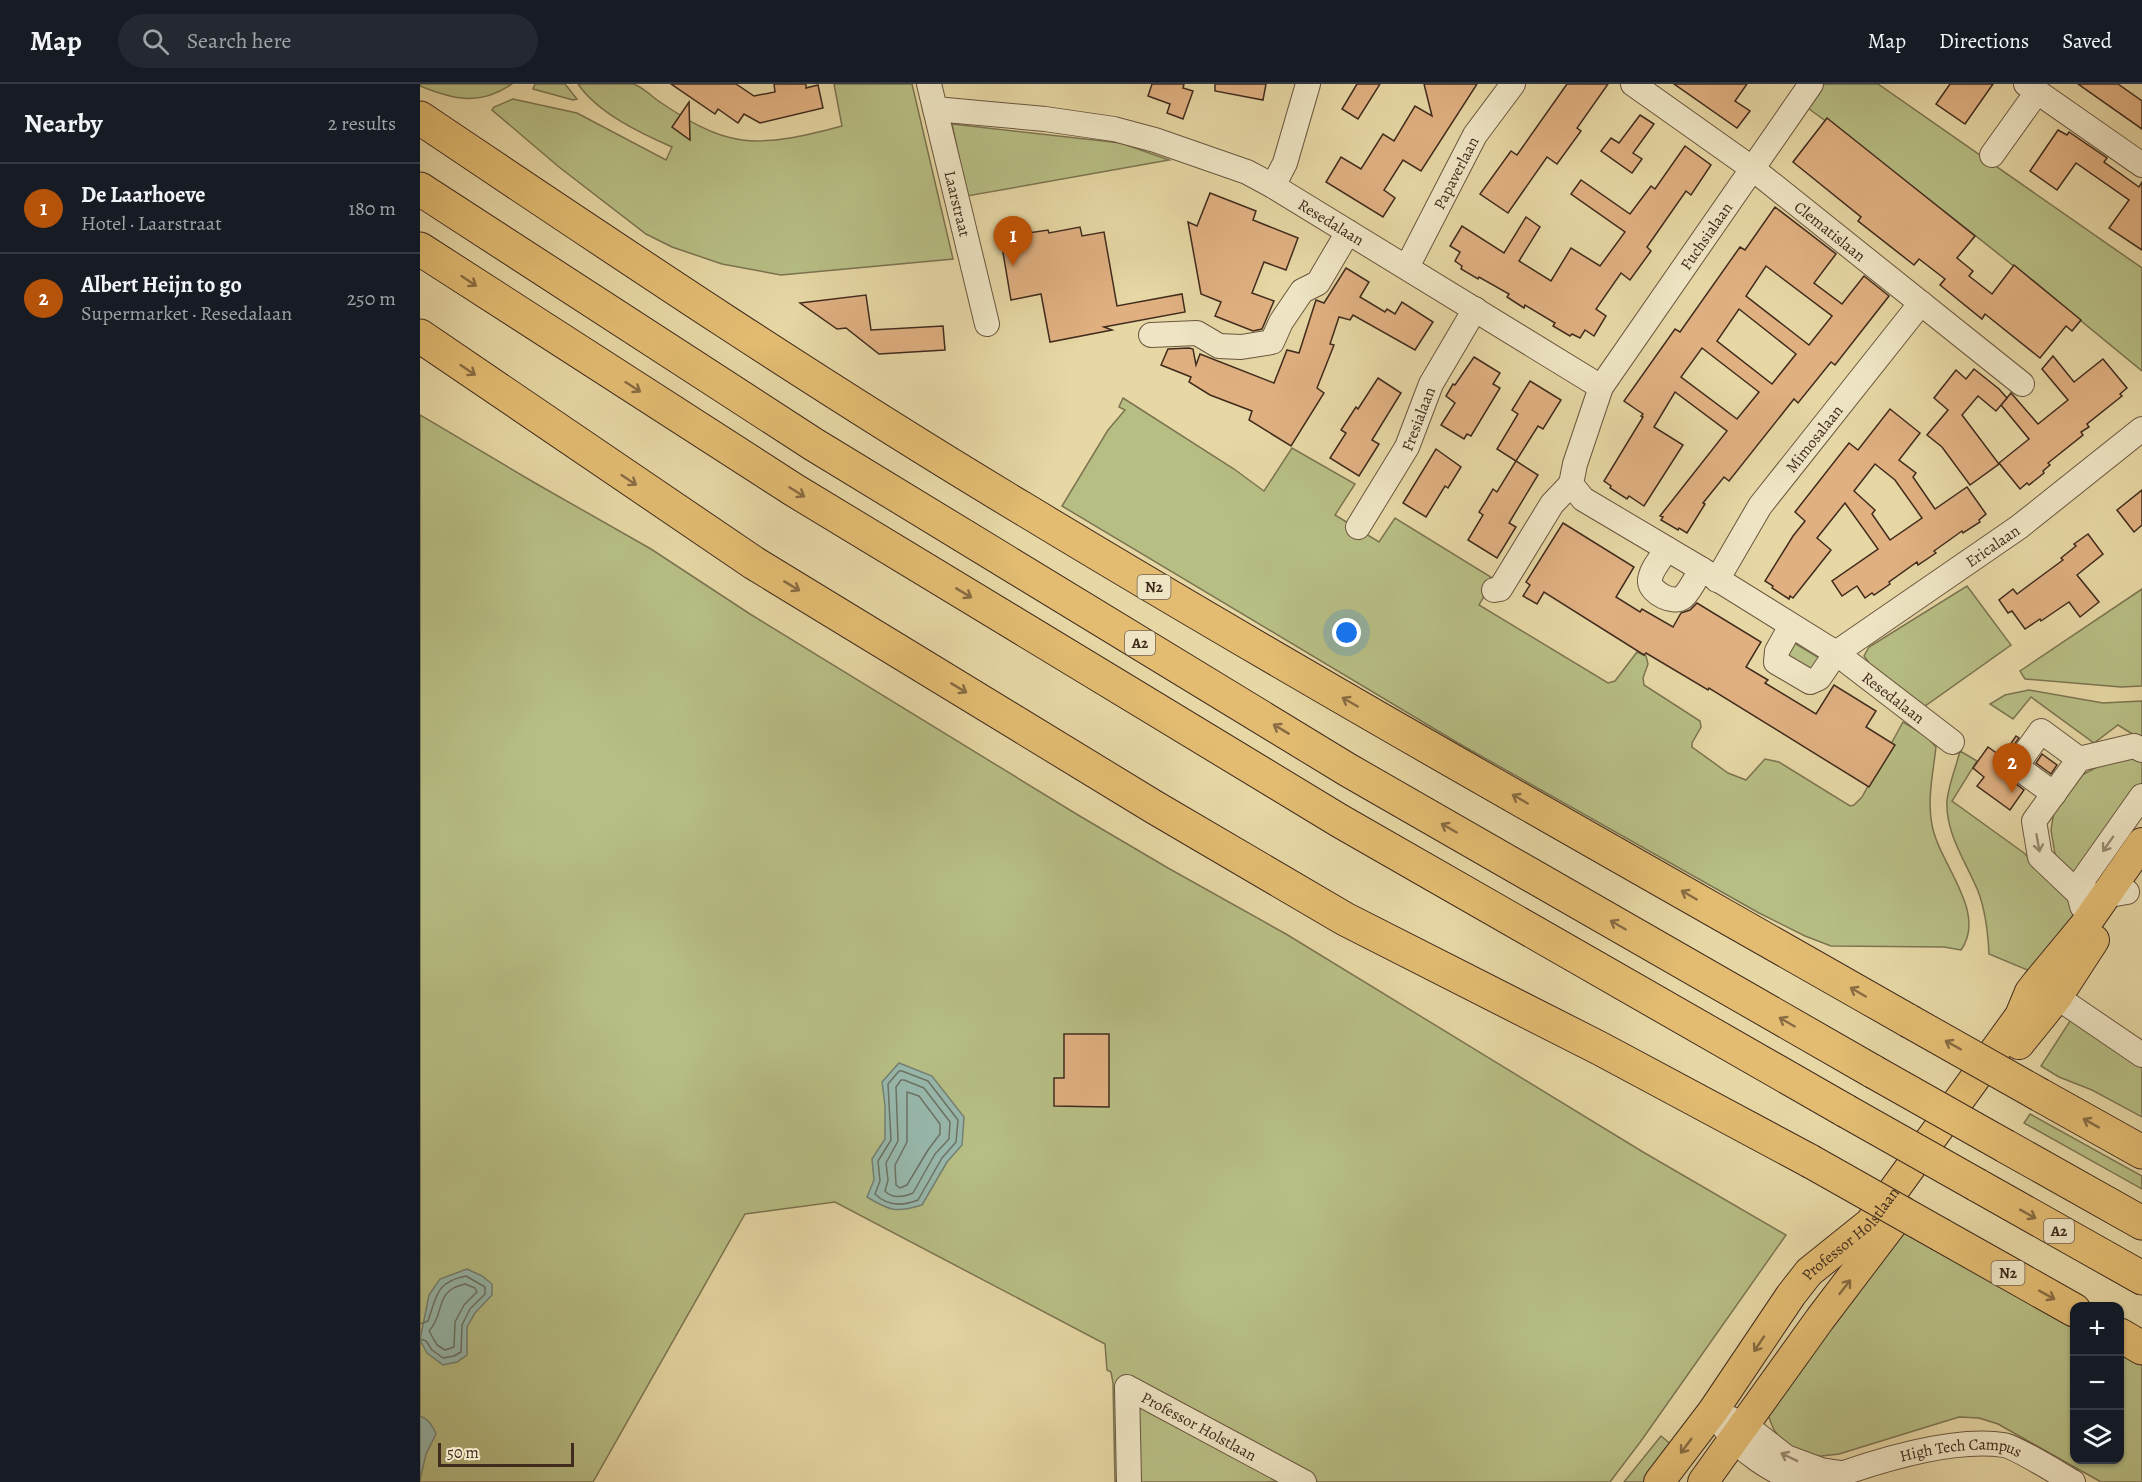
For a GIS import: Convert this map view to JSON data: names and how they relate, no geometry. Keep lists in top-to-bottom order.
{
  "streets": {
    "highway": ["N2", "A2"],
    "main road": ["Professor Holstlaan"],
    "street": [
      "Papaverlaan",
      "Laarstraat",
      "Resedalaan",
      "Clematislaan",
      "Fuchsialaan",
      "Fresialaan",
      "Mimosalaan",
      "Ericalaan",
      "High Tech Campus"
    ]
  },
  "crossings": [
    ["Papaverlaan", "Resedalaan"],
    ["Laarstraat", "Resedalaan"],
    ["Resedalaan", "Fuchsialaan"],
    ["Resedalaan", "Fresialaan"],
    ["Resedalaan", "Mimosalaan"],
    ["Resedalaan", "Ericalaan"],
    ["Clematislaan", "Fuchsialaan"],
    ["Clematislaan", "Mimosalaan"],
    ["Professor Holstlaan", "High Tech Campus"]
  ],
  "scale_bar": "50 m",
  "page": {
    "header": "Map",
    "search": "Search here",
    "nav": ["Map", "Directions", "Saved"],
    "heading": ["Nearby", "2 results"],
    "list": [
      {
        "mark": "1",
        "name": "De Laarhoeve",
        "note": "Hotel · Laarstraat",
        "value": "180 m"
      },
      {
        "mark": "2",
        "name": "Albert Heijn to go",
        "note": "Supermarket · Resedalaan",
        "value": "250 m"
      }
    ],
    "pins": ["1", "2"],
    "map_buttons": ["+", "−"],
    "scale": "50 m"
  }
}
